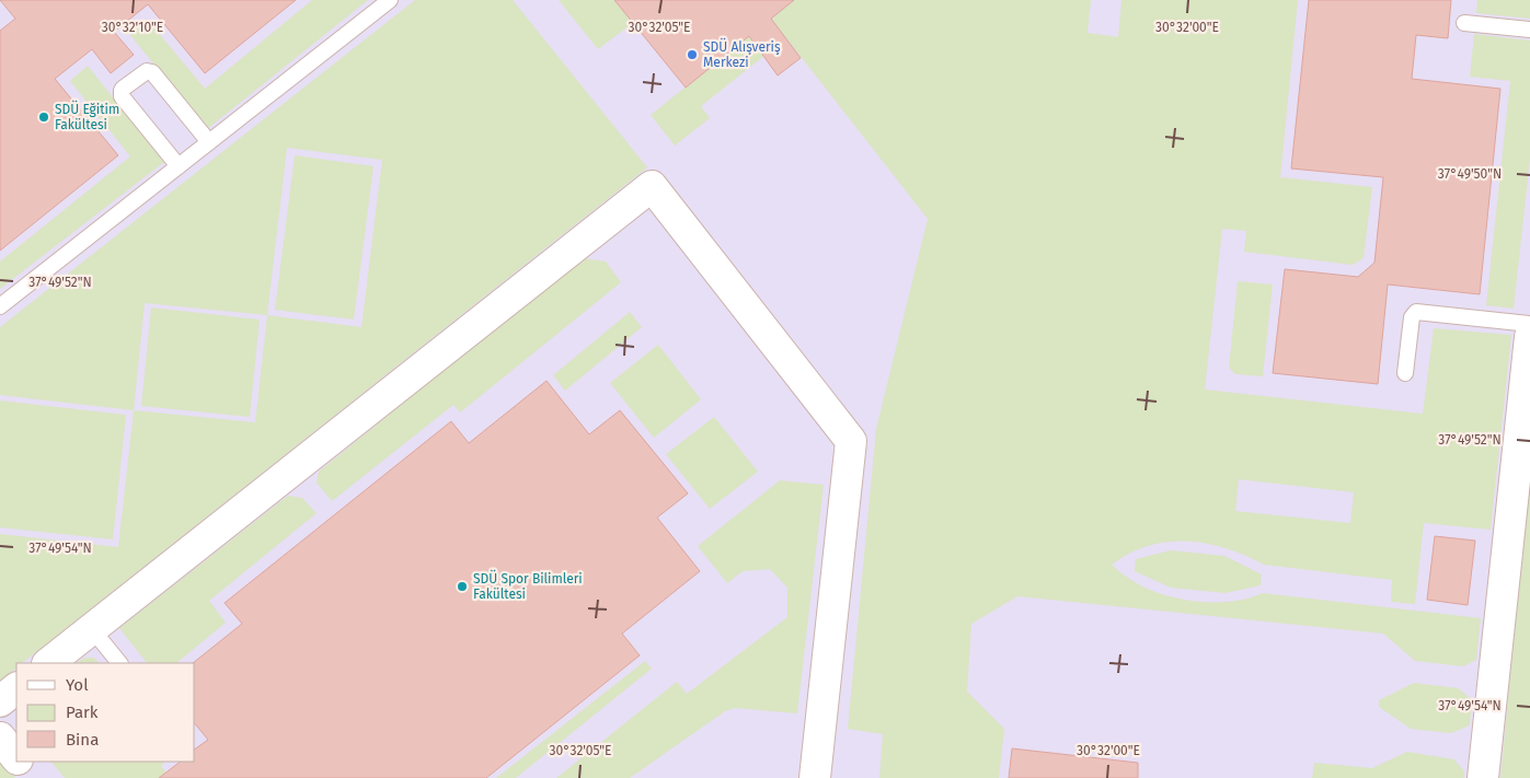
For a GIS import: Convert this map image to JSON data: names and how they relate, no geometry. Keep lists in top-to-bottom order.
{
  "places": ["SDÜ Alışveriş Merkezi", "SDÜ Eğitim Fakültesi", "SDÜ Spor Bilimleri Fakültesi"],
  "legend": ["Yol", "Park", "Bina"],
  "coordinates": [
    "30°32'10\"E",
    "30°32'05\"E",
    "30°32'00\"E",
    "37°49'50\"N",
    "37°49'52\"N",
    "37°49'54\"N"
  ]
}
